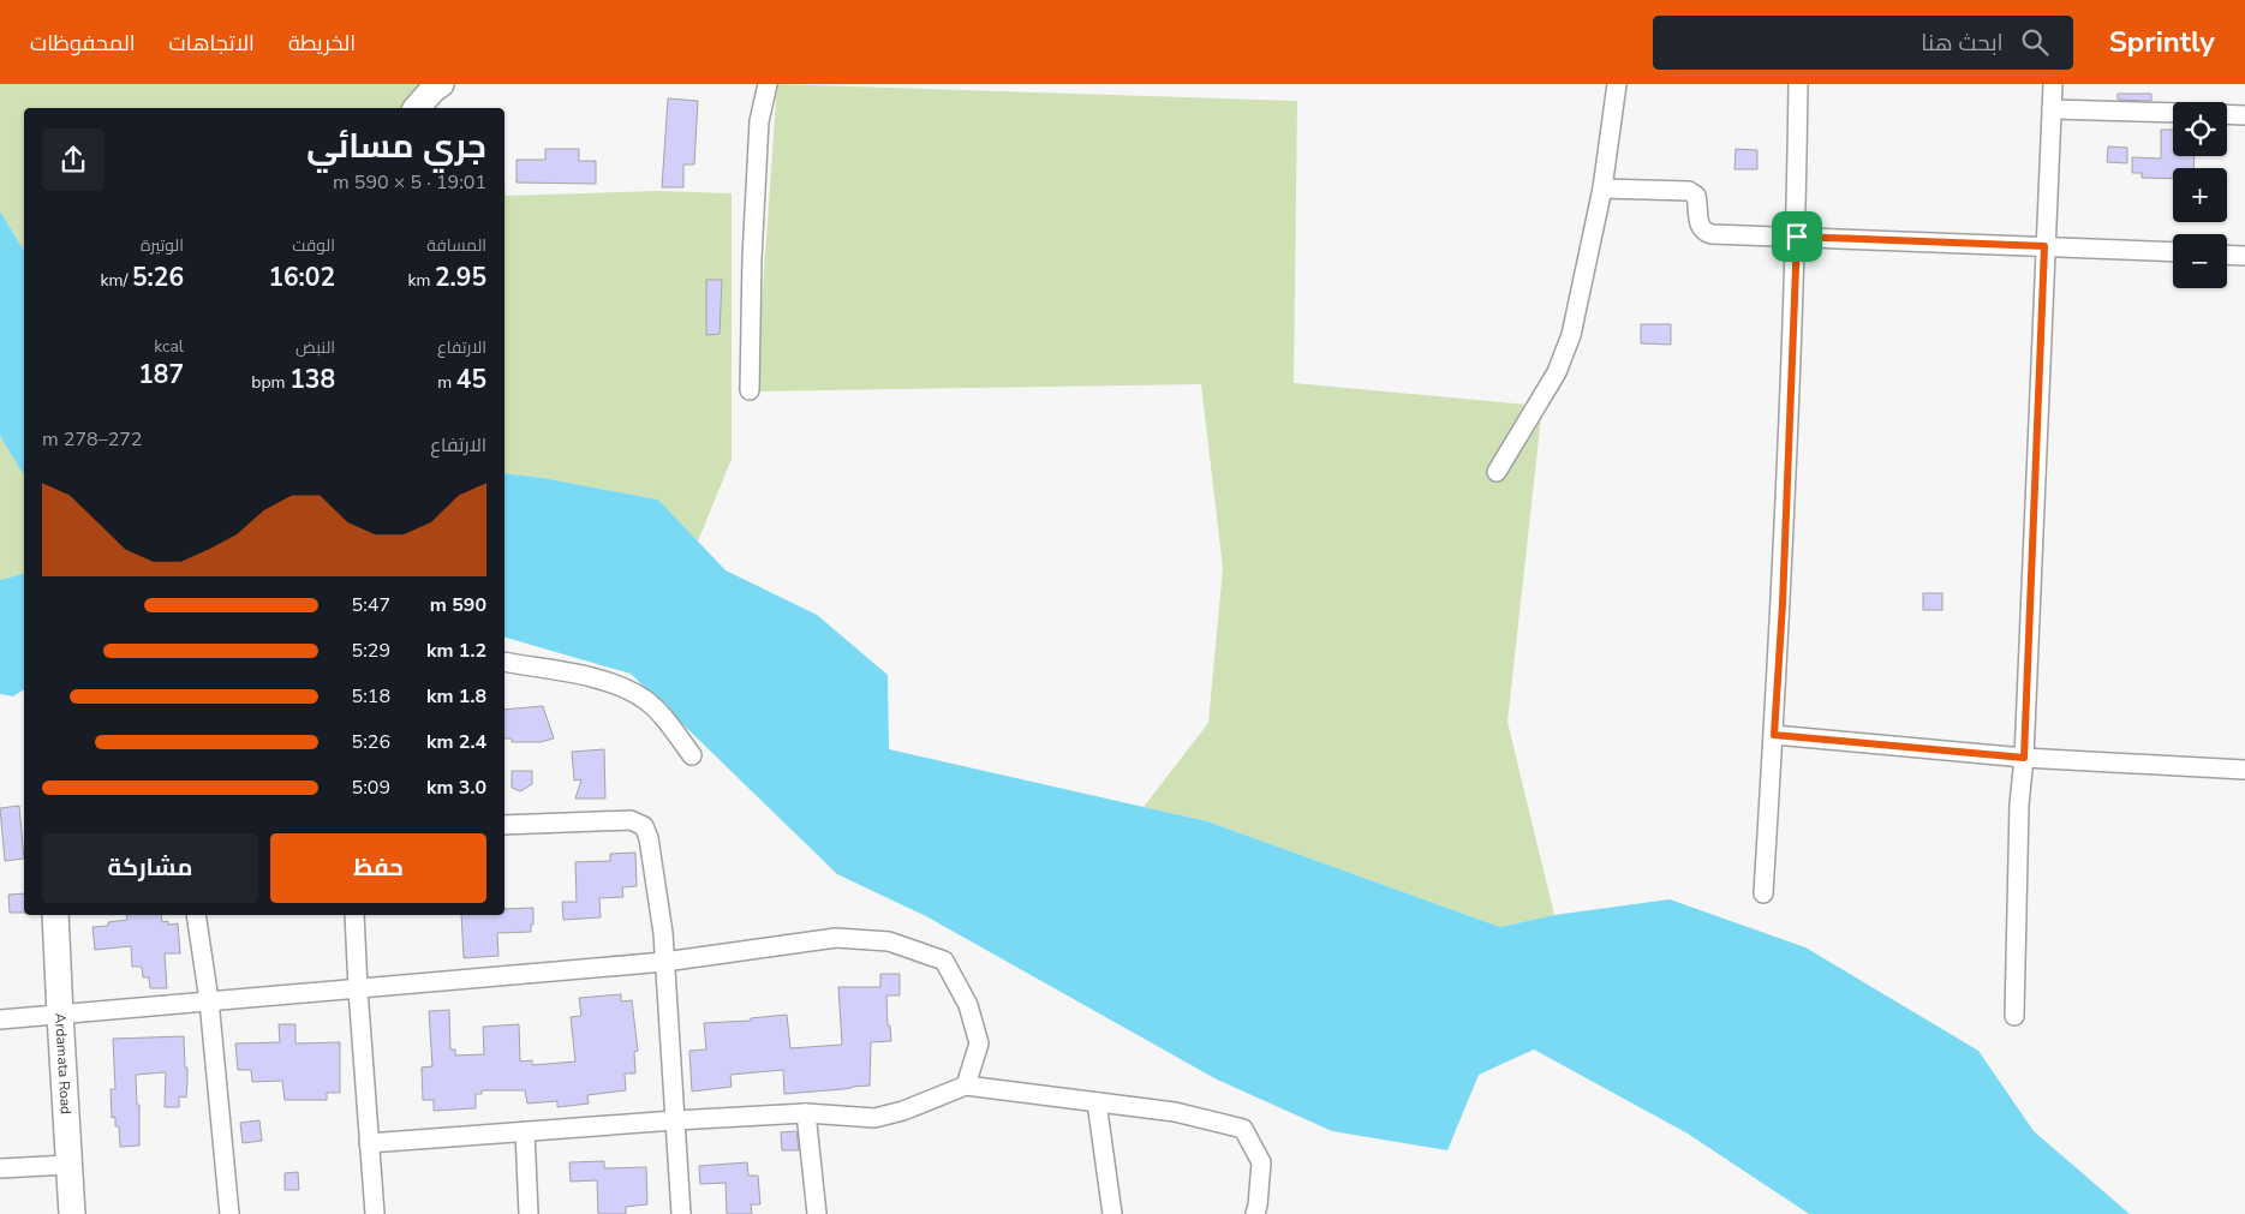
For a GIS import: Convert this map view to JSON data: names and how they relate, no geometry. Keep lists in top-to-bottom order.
{
  "streets": {
    "main road": ["Ardamata Road"]
  },
  "page": {
    "header": "Sprintly",
    "search": "ابحث هنا",
    "nav": ["الخريطة", "الاتجاهات", "المحفوظات"],
    "map_buttons": ["+", "−"],
    "heading": ["جري مسائي", "19:01 · 5 × 590 m"],
    "stats": [
      ["المسافة", "2.95 km"],
      ["الوقت", "16:02"],
      ["الوتيرة", "5:26 /km"],
      ["الارتفاع", "45 m"],
      ["النبض", "138 bpm"],
      ["kcal", "187"]
    ],
    "chart": ["الارتفاع", "272–278 m"],
    "list": [
      {
        "name": "590 m",
        "note": "5:47"
      },
      {
        "name": "1.2 km",
        "note": "5:29"
      },
      {
        "name": "1.8 km",
        "note": "5:18"
      },
      {
        "name": "2.4 km",
        "note": "5:26"
      },
      {
        "name": "3.0 km",
        "note": "5:09"
      }
    ],
    "buttons": ["حفظ", "مشاركة"]
  }
}
